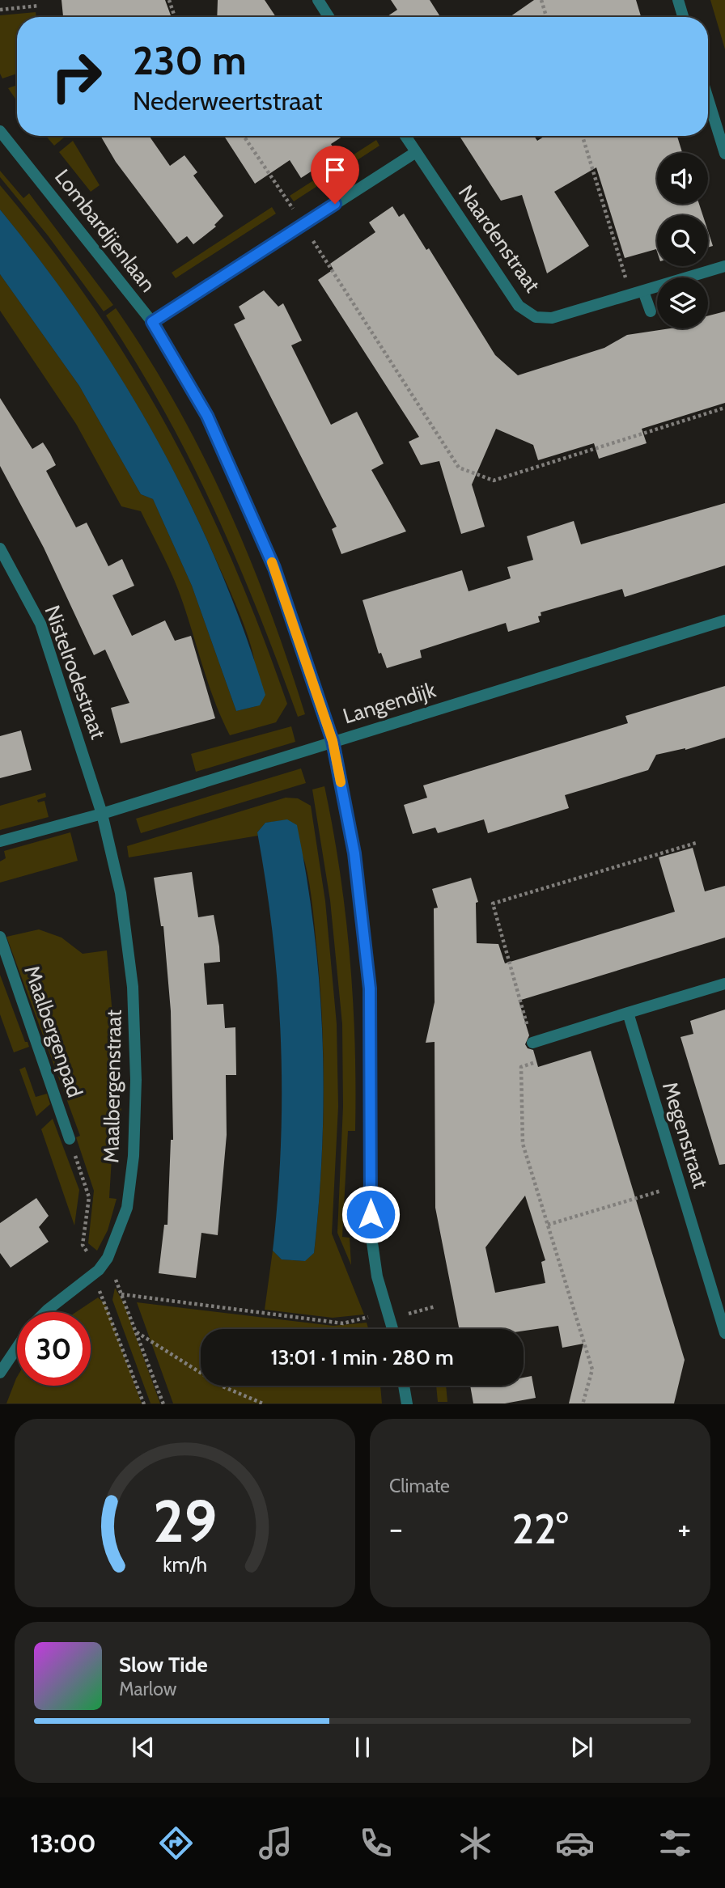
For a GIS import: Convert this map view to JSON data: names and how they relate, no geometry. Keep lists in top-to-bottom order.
{
  "streets": {
    "street": [
      "Lombardijenlaan",
      "Naardenstraat",
      "Nistelrodestraat",
      "Langendijk",
      "Maalbergenpad",
      "Maalbergenstraat",
      "Megenstraat"
    ]
  },
  "crossings": [
    ["Lombardijenlaan", "Langendijk"],
    ["Nistelrodestraat", "Langendijk"],
    ["Nistelrodestraat", "Maalbergenstraat"],
    ["Langendijk", "Maalbergenstraat"]
  ],
  "page": {
    "turn": ["230 m", "Nederweertstraat"],
    "limit": "30",
    "trip": "13:01 · 1 min · 280 m",
    "tile": "Climate",
    "heat": ["−", "22°", "+"],
    "song": ["Slow Tide", "Marlow"],
    "tabs": "13:00",
    "gauge": ["29", "km/h"]
  }
}
